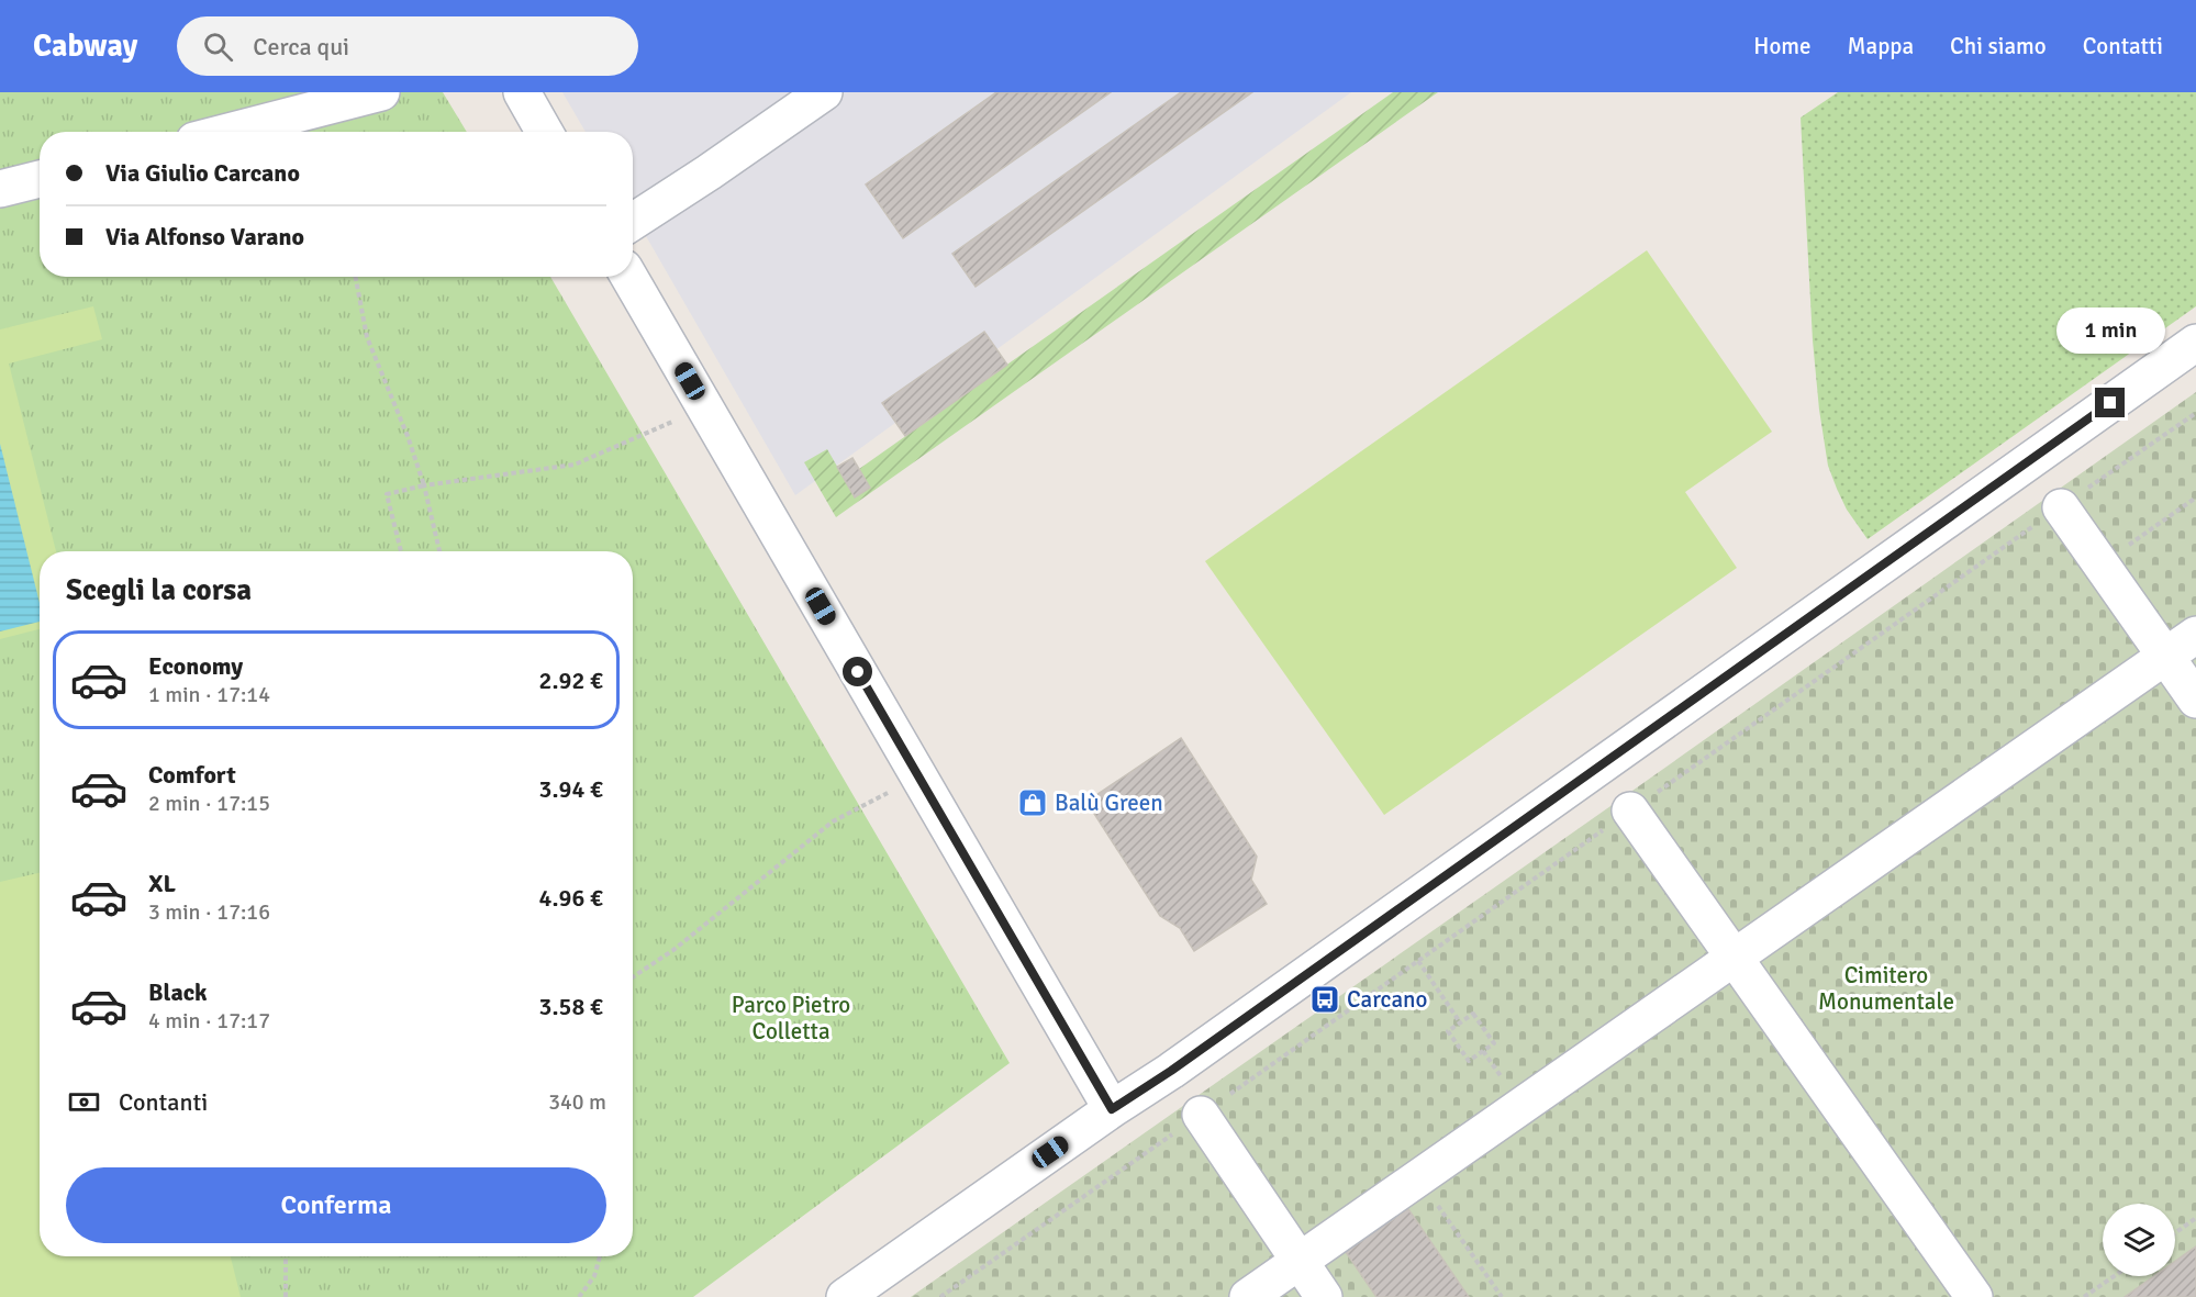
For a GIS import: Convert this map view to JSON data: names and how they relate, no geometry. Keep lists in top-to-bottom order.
{
  "parks": ["Cimitero Monumentale", "Parco Pietro Colletta"],
  "places": {
    "shop": ["Balù Green"],
    "bus stop": ["Carcano"]
  },
  "page": {
    "header": "Cabway",
    "search": "Cerca qui",
    "nav": [
      "Home",
      "Mappa",
      "Chi siamo",
      "Contatti"
    ],
    "banner": ["Via Giulio Carcano", "Via Alfonso Varano"],
    "bubble": "1 min",
    "heading": "Scegli la corsa",
    "list": [
      {
        "name": "Economy",
        "note": "1 min · 17:14",
        "value": "2.92 €"
      },
      {
        "name": "Comfort",
        "note": "2 min · 17:15",
        "value": "3.94 €"
      },
      {
        "name": "XL",
        "note": "3 min · 17:16",
        "value": "4.96 €"
      },
      {
        "name": "Black",
        "note": "4 min · 17:17",
        "value": "3.58 €"
      }
    ],
    "pay": ["Contanti", "340 m"],
    "buttons": "Conferma"
  }
}
